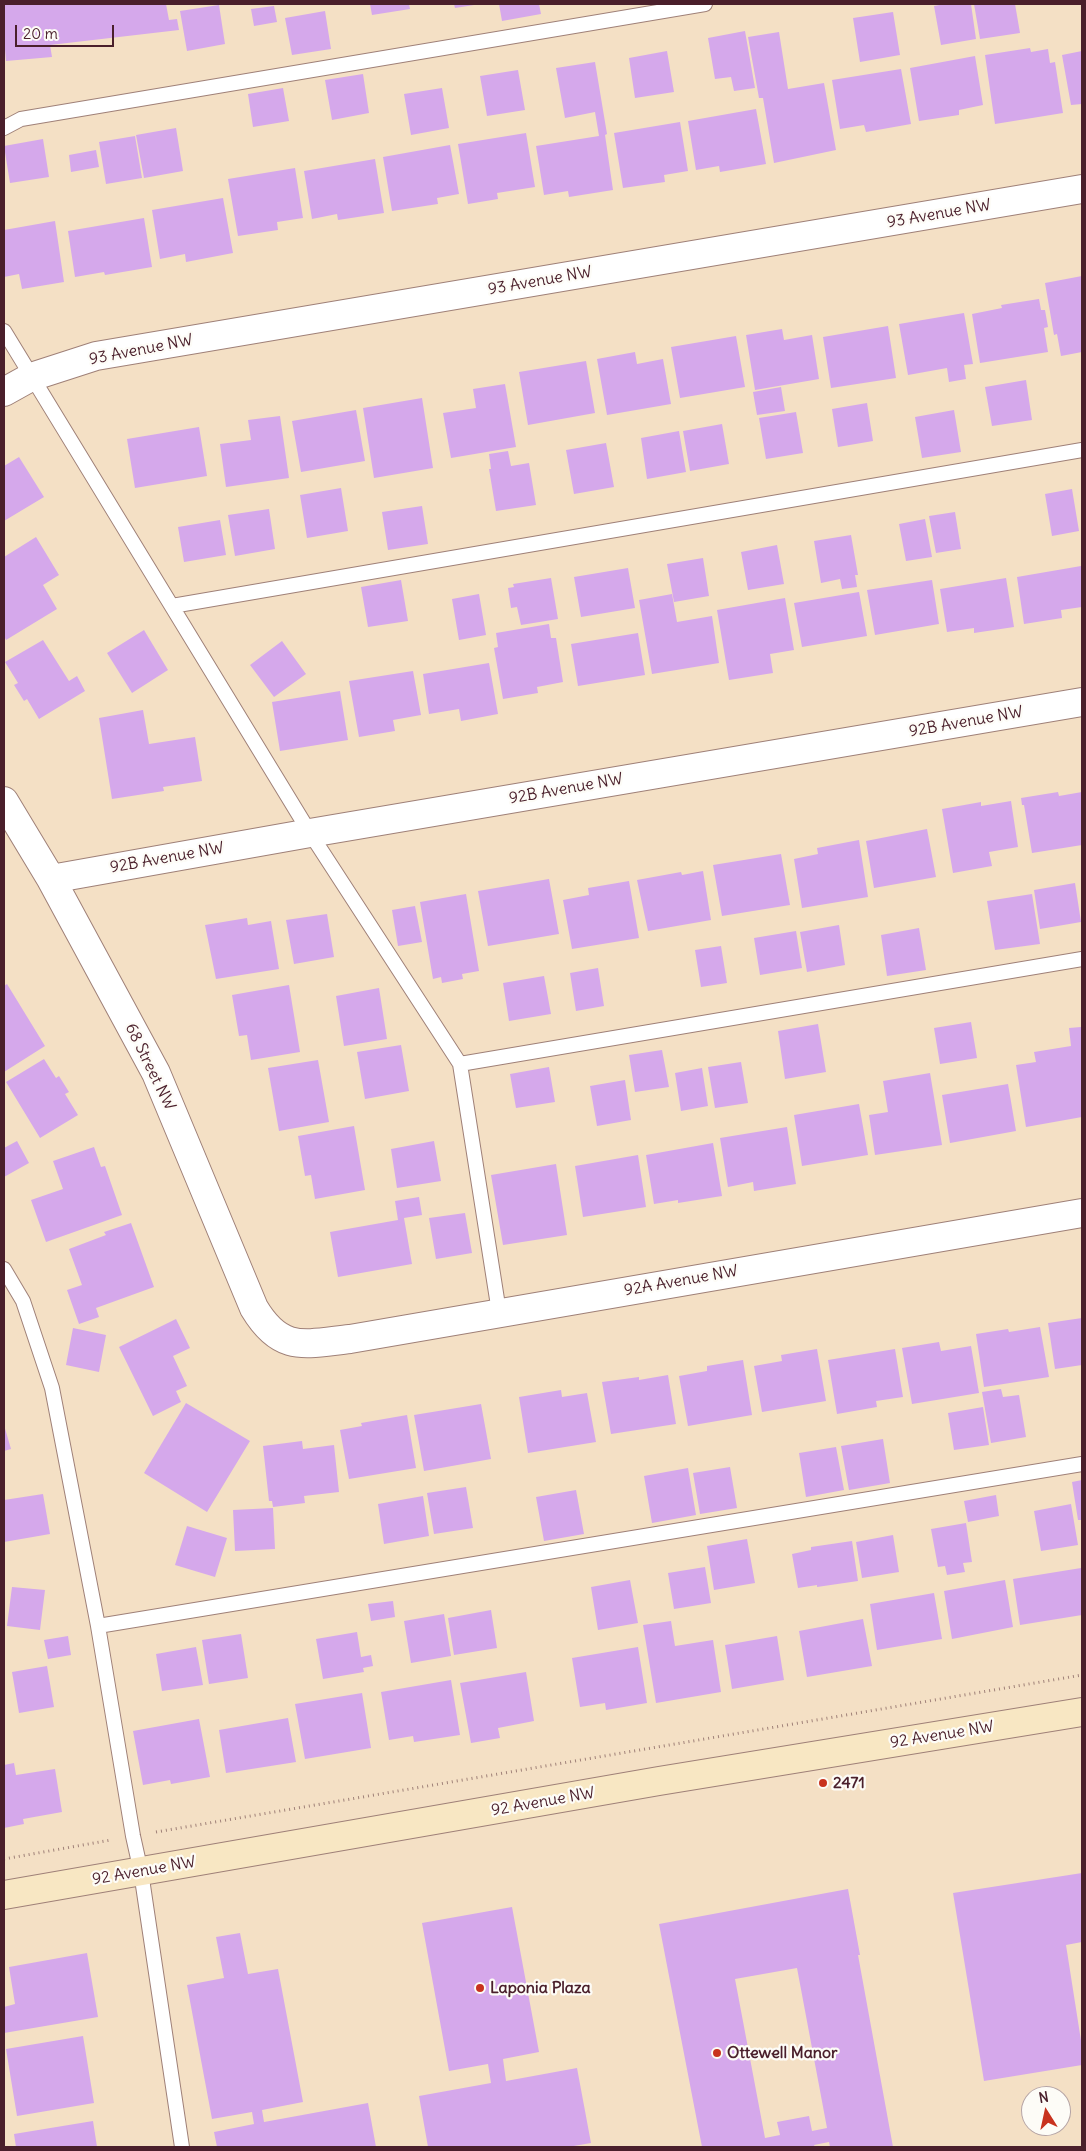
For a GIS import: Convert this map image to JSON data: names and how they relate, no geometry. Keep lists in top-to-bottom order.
{
  "streets": {
    "street": [
      "93 Avenue NW",
      "92B Avenue NW",
      "68 Street NW",
      "92A Avenue NW",
      "92 Avenue NW"
    ]
  },
  "crossings": [
    ["92B Avenue NW", "68 Street NW"],
    ["68 Street NW", "92A Avenue NW"]
  ],
  "places": ["2471", "Laponia Plaza", "Ottewell Manor"],
  "scale_bar": "20 m",
  "north": "top"
}
